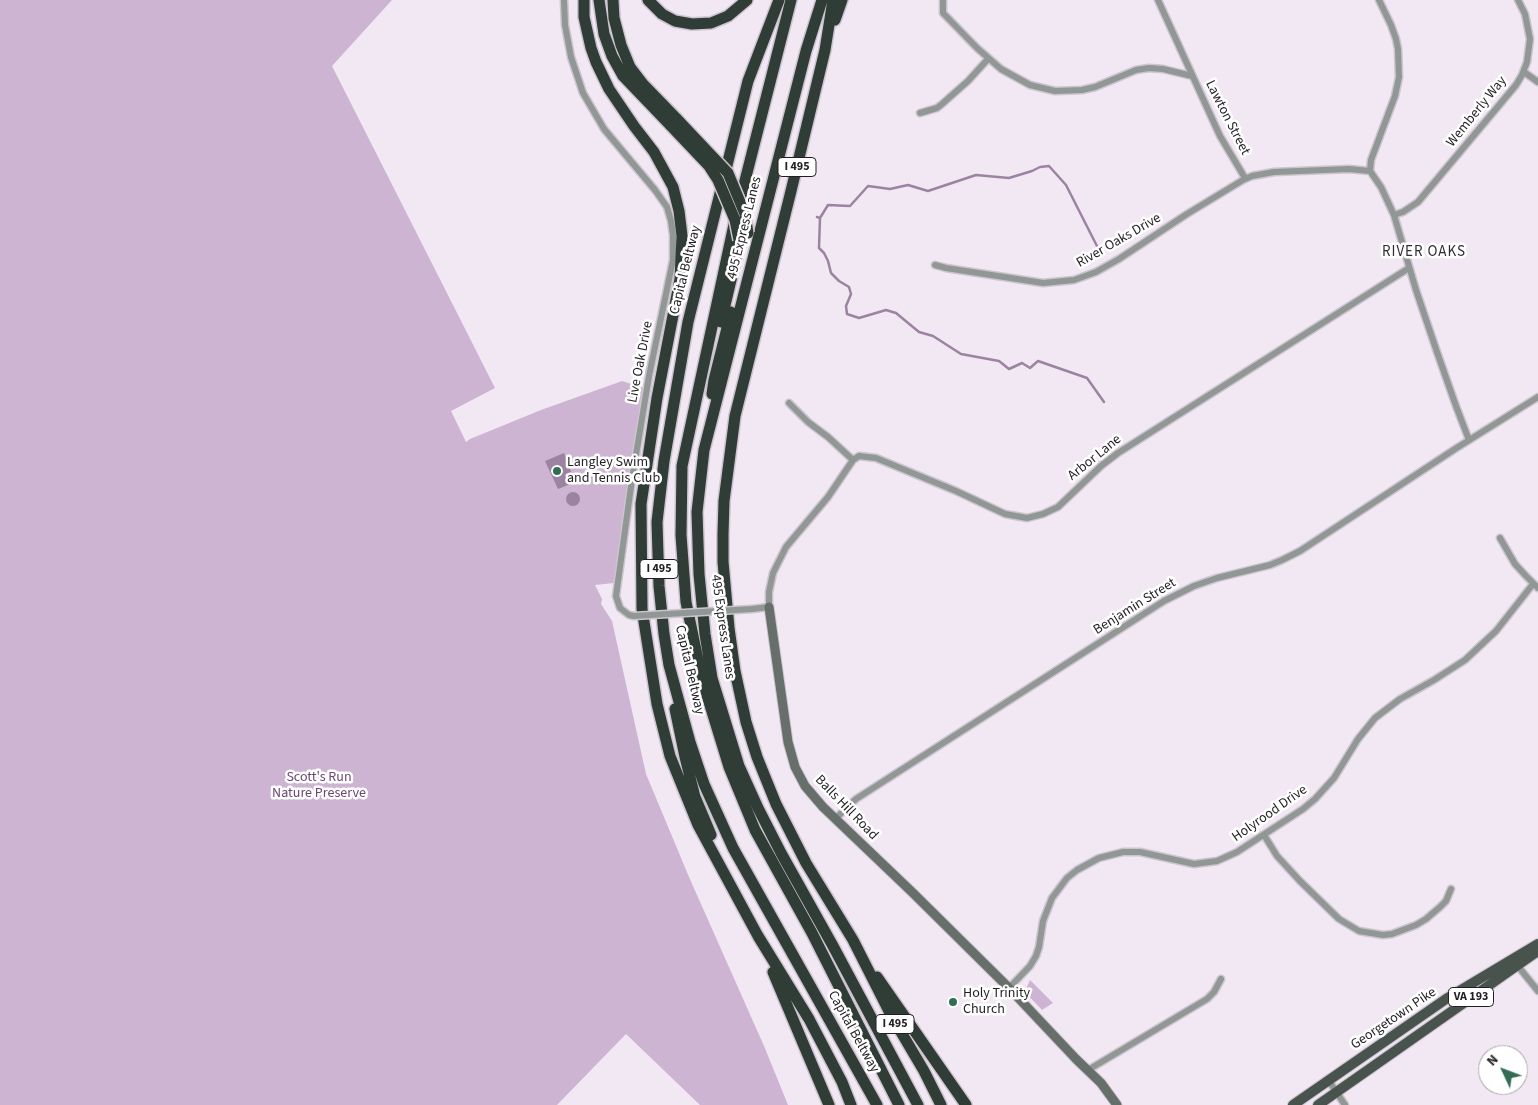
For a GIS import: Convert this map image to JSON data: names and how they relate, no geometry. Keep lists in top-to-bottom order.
{
  "streets": {
    "highway": ["I 495", "495 Express Lanes", "Capital Beltway"],
    "main road": ["VA 193", "Georgetown Pike"],
    "street": [
      "Wemberly Way",
      "Lawton Street",
      "River Oaks Drive",
      "Live Oak Drive",
      "Arbor Lane",
      "Benjamin Street",
      "Balls Hill Road",
      "Holyrood Drive"
    ]
  },
  "crossings": [
    ["Lawton Street", "River Oaks Drive"],
    ["Live Oak Drive", "Balls Hill Road"],
    ["Arbor Lane", "Balls Hill Road"],
    ["Benjamin Street", "Balls Hill Road"],
    ["Balls Hill Road", "Holyrood Drive"]
  ],
  "districts": ["RIVER OAKS"],
  "parks": ["Scott's Run Nature Preserve"],
  "places": ["Langley Swim and Tennis Club", "Holy Trinity Church"],
  "north": "top left"
}
